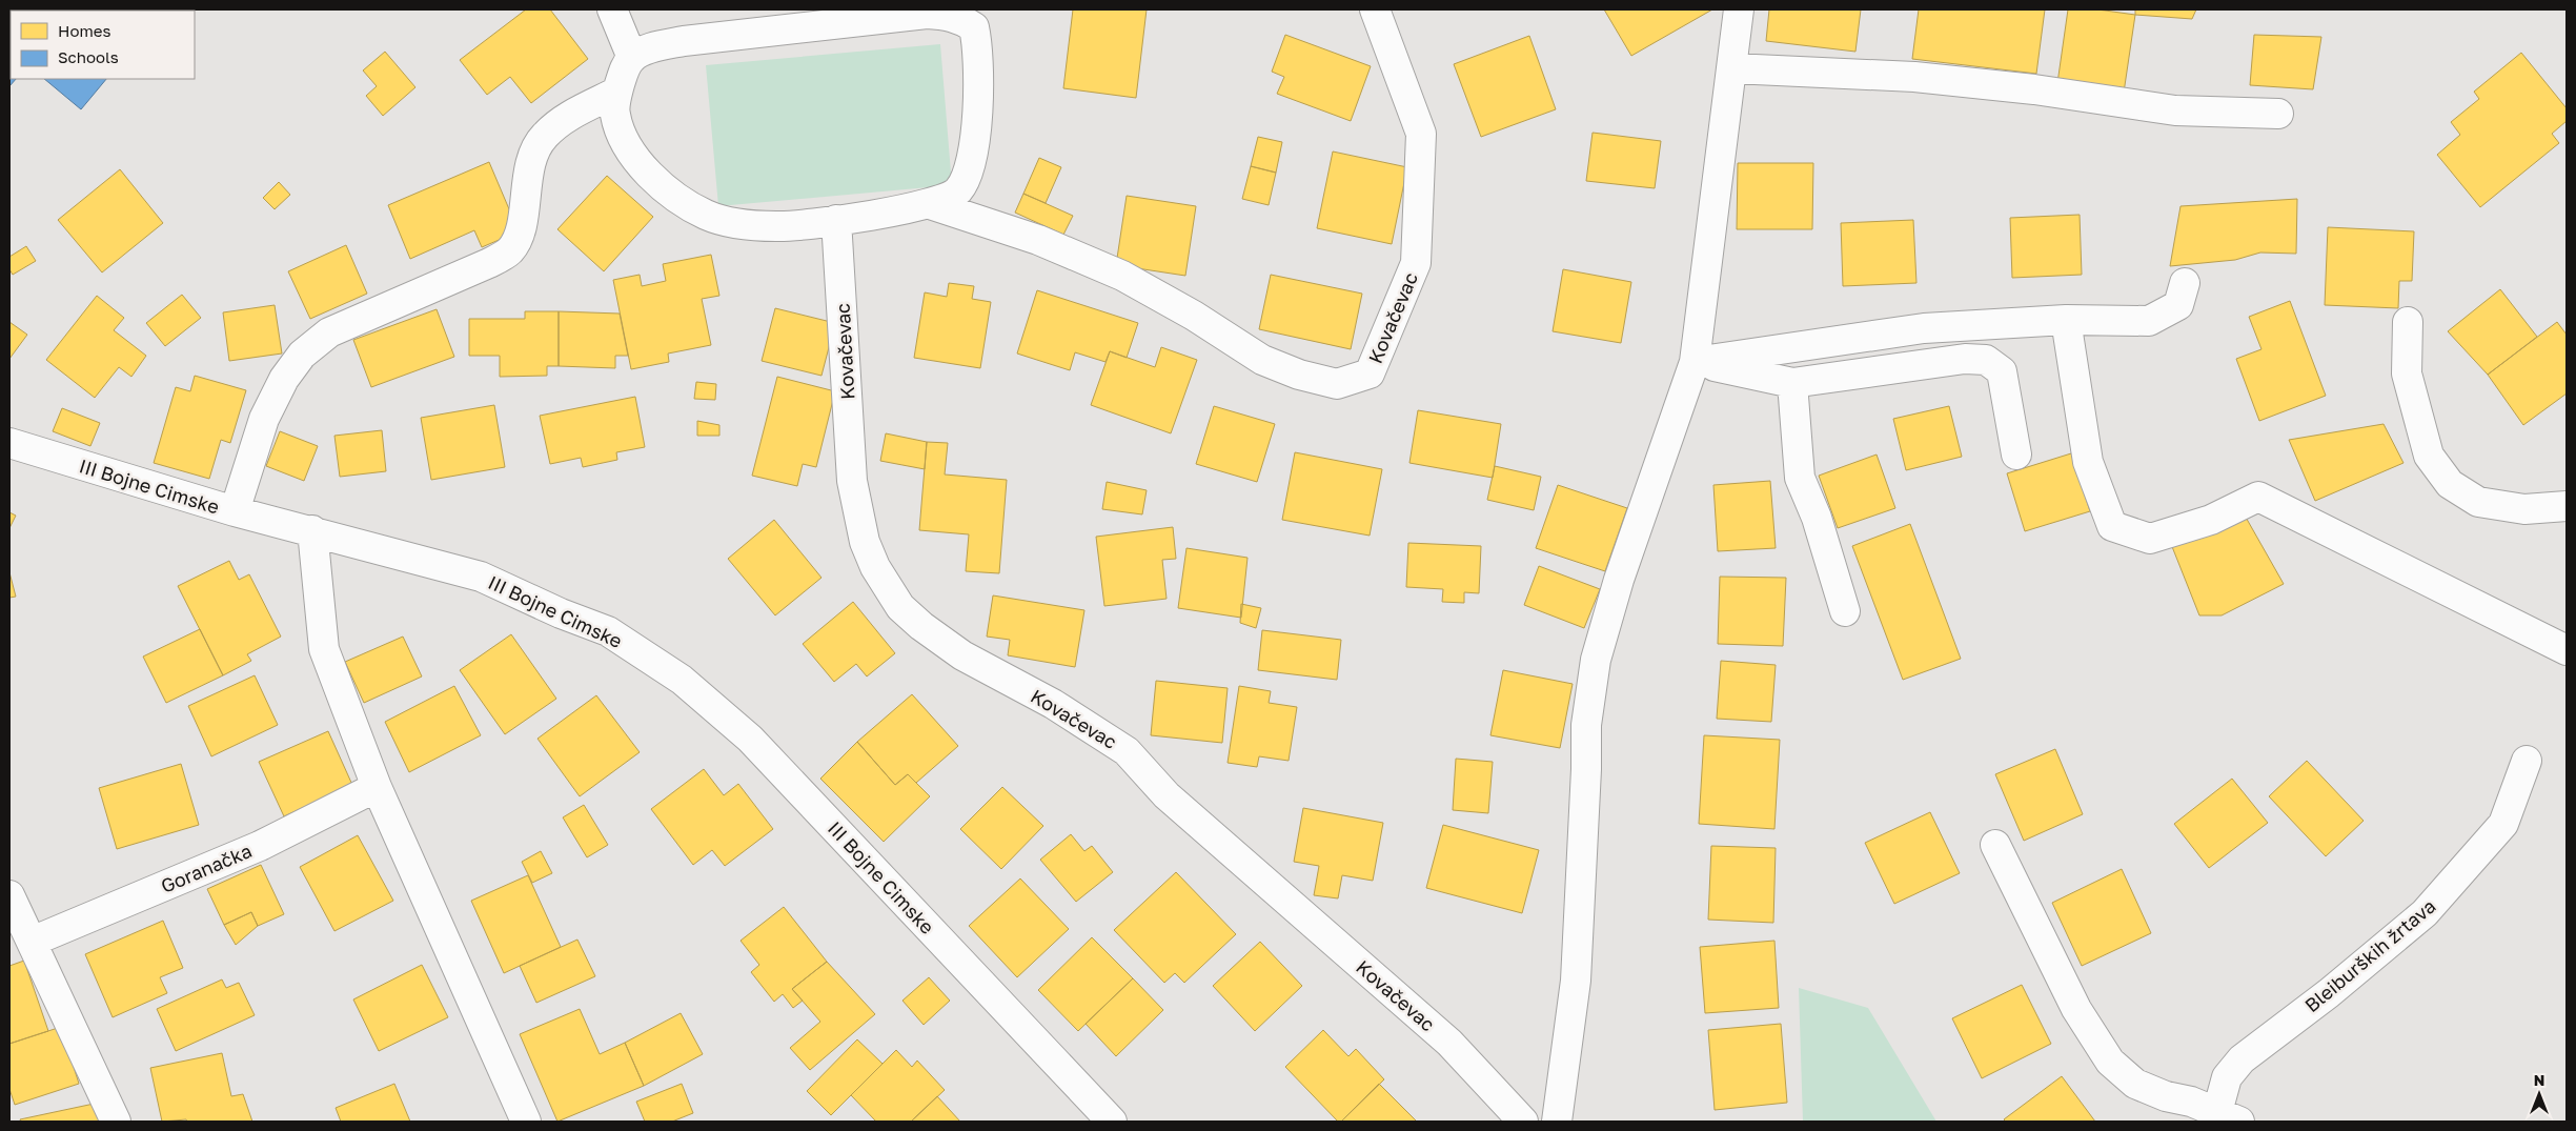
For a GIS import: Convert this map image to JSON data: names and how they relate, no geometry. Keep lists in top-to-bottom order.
{
  "streets": {
    "street": [
      "Kovačevac",
      "III Bojne Cimske",
      "Goranačka",
      "Bleiburških žrtava"
    ]
  },
  "legend": ["Homes", "Schools"],
  "north": "top"
}
